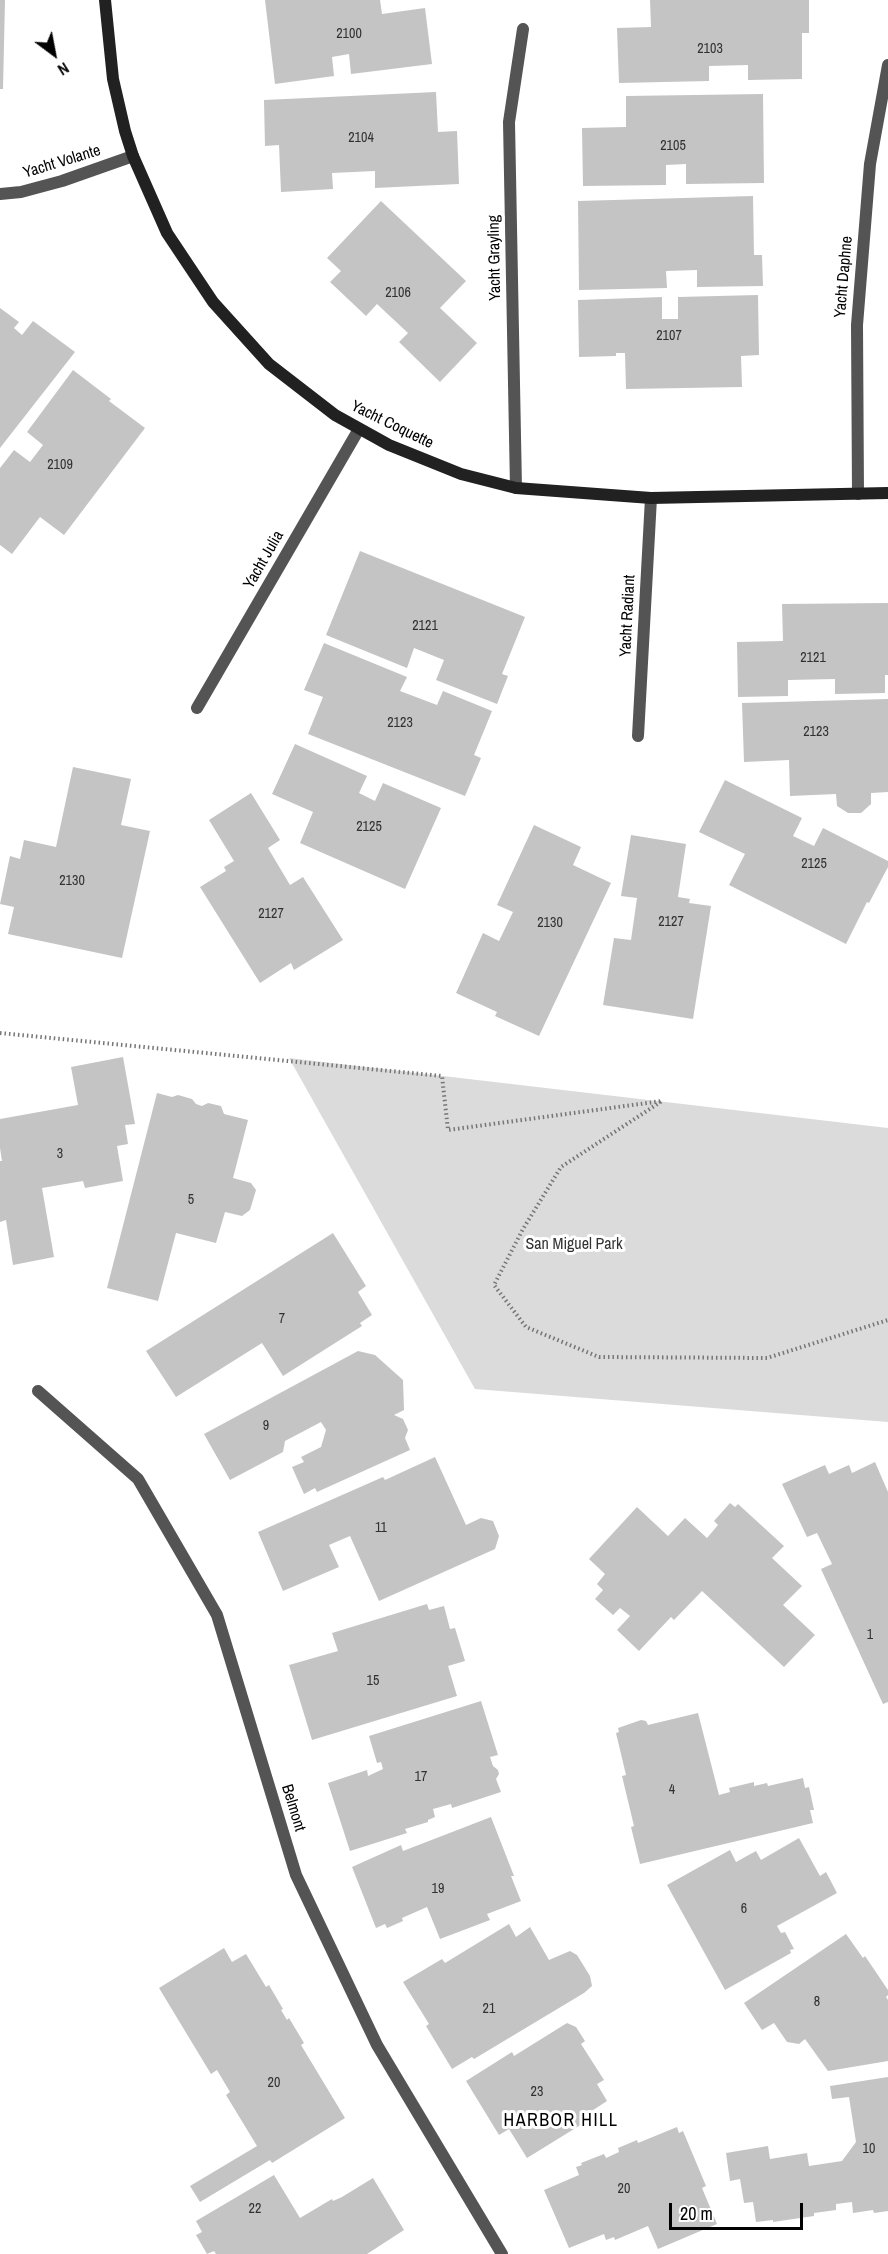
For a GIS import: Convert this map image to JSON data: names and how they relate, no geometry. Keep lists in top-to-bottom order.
{
  "streets": {
    "street": [
      "Yacht Volante",
      "Yacht Grayling",
      "Yacht Daphne",
      "Yacht Coquette",
      "Yacht Julia",
      "Yacht Radiant",
      "Belmont"
    ]
  },
  "crossings": [
    ["Yacht Volante", "Yacht Coquette"],
    ["Yacht Grayling", "Yacht Coquette"],
    ["Yacht Daphne", "Yacht Coquette"],
    ["Yacht Coquette", "Yacht Julia"],
    ["Yacht Coquette", "Yacht Radiant"]
  ],
  "districts": ["HARBOR HILL"],
  "parks": ["San Miguel Park"],
  "house_numbers": [
    "2100",
    "2103",
    "2104",
    "2105",
    "2106",
    "2107",
    "2109",
    "2121",
    "2121",
    "2123",
    "2123",
    "2125",
    "2125",
    "2130",
    "2127",
    "2127",
    "2130",
    "3",
    "5",
    "7",
    "9",
    "11",
    "1",
    "15",
    "17",
    "4",
    "19",
    "6",
    "8",
    "21",
    "20",
    "23",
    "10",
    "20",
    "22"
  ],
  "scale_bar": "20 m",
  "north": "bottom right"
}
